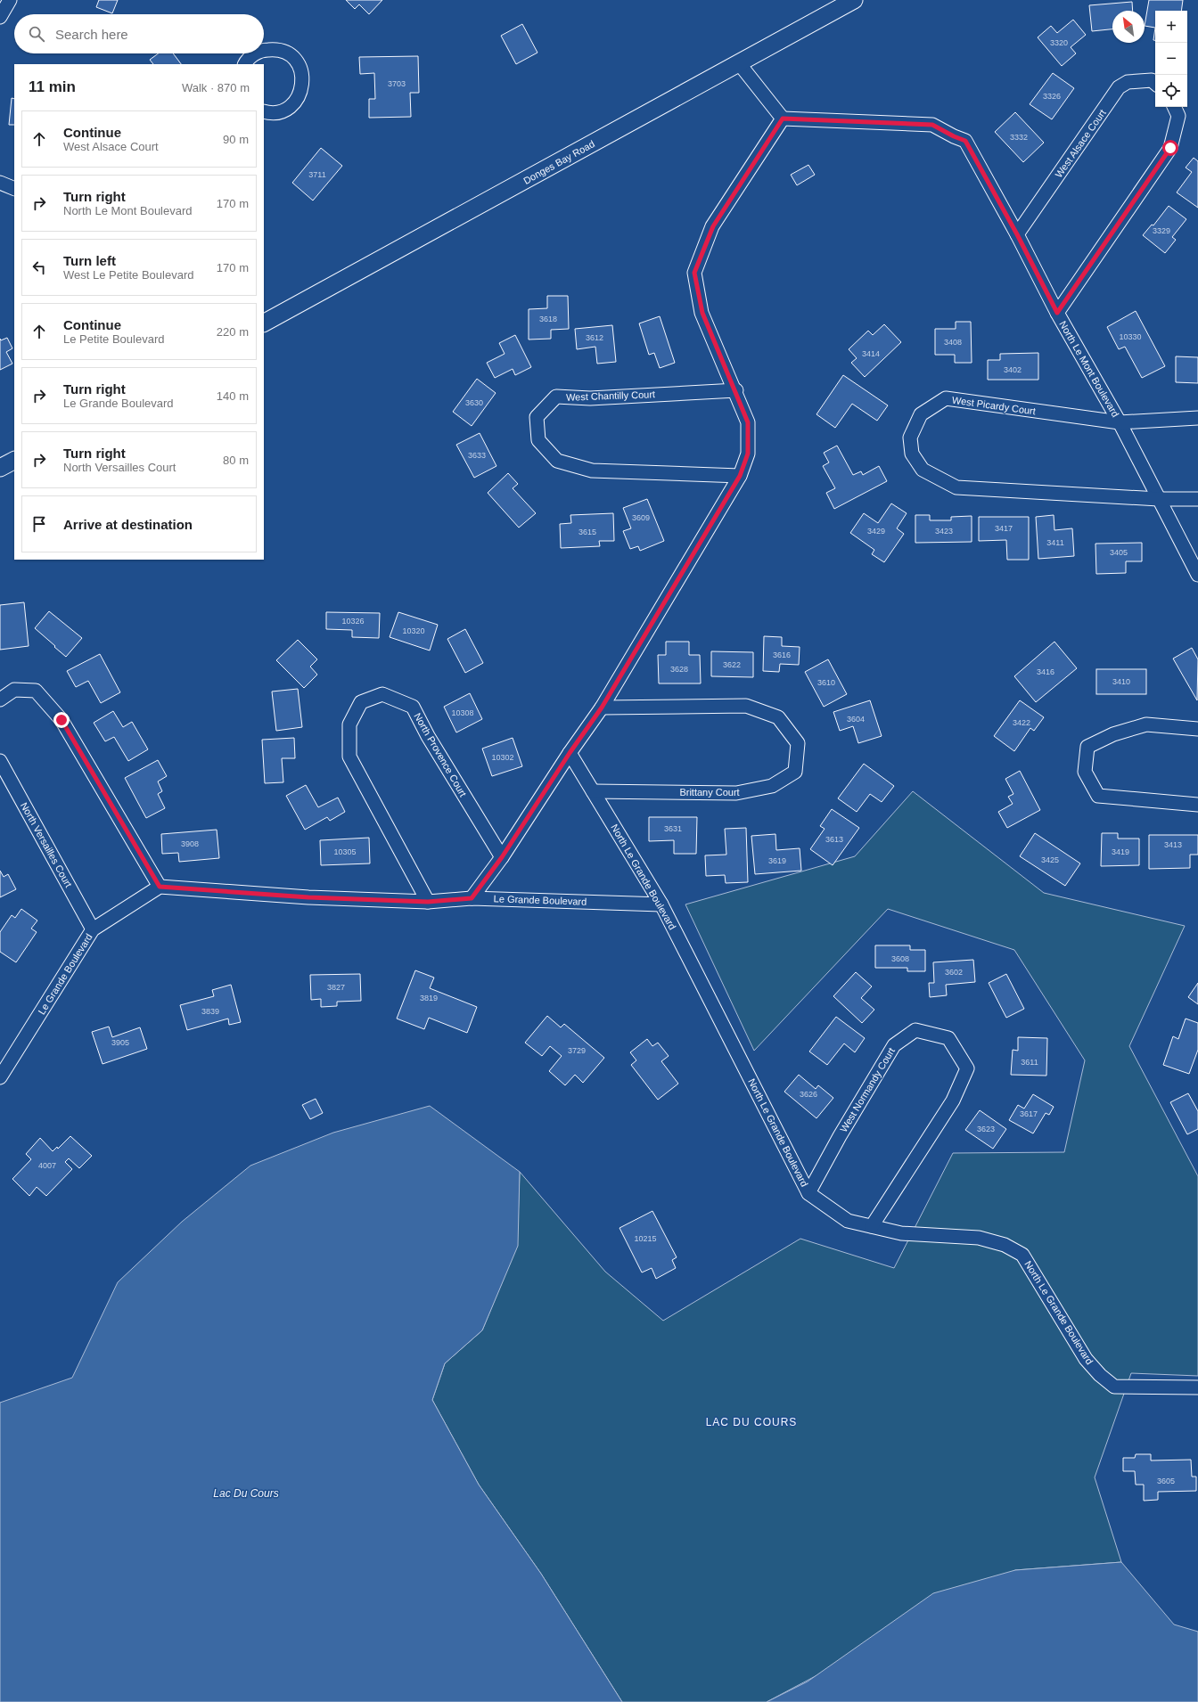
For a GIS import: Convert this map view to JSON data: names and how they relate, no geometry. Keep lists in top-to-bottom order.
{
  "streets": {
    "street": [
      "West Alsace Court",
      "Donges Bay Road",
      "North Le Mont Boulevard",
      "West Chantilly Court",
      "West Picardy Court",
      "North Provence Court",
      "Brittany Court",
      "North Versailles Court",
      "North Le Grande Boulevard",
      "Le Grande Boulevard",
      "West Normandy Court"
    ]
  },
  "crossings": [
    ["West Alsace Court", "North Le Mont Boulevard"],
    ["North Le Mont Boulevard", "West Picardy Court"],
    ["North Provence Court", "Le Grande Boulevard"],
    ["Brittany Court", "North Le Grande Boulevard"],
    ["North Versailles Court", "Le Grande Boulevard"],
    ["North Le Grande Boulevard", "Le Grande Boulevard"],
    ["North Le Grande Boulevard", "West Normandy Court"]
  ],
  "districts": ["LAC DU COURS"],
  "water": ["Lac Du Cours"],
  "house_numbers": [
    "3320",
    "3703",
    "3326",
    "3332",
    "3711",
    "3329",
    "3618",
    "10330",
    "3612",
    "3408",
    "3414",
    "3402",
    "3630",
    "3633",
    "3609",
    "3417",
    "3429",
    "3423",
    "3615",
    "3411",
    "3405",
    "10326",
    "10320",
    "3616",
    "3622",
    "3628",
    "3416",
    "3410",
    "3610",
    "10308",
    "3604",
    "3422",
    "10302",
    "3631",
    "3613",
    "3908",
    "3413",
    "10305",
    "3419",
    "3425",
    "3619",
    "3608",
    "3602",
    "3827",
    "3819",
    "3839",
    "3905",
    "3729",
    "3611",
    "3626",
    "3617",
    "3623",
    "4007",
    "10215",
    "3605"
  ],
  "north": "top left",
  "page": {
    "map_buttons": ["+", "−"],
    "search": "Search here",
    "heading": ["11 min", "Walk · 870 m"],
    "list": [
      ["Continue", "West Alsace Court", "90 m"],
      ["Turn right", "North Le Mont Boulevard", "170 m"],
      ["Turn left", "West Le Petite Boulevard", "170 m"],
      ["Continue", "Le Petite Boulevard", "220 m"],
      ["Turn right", "Le Grande Boulevard", "140 m"],
      ["Turn right", "North Versailles Court", "80 m"],
      "Arrive at destination"
    ]
  }
}
